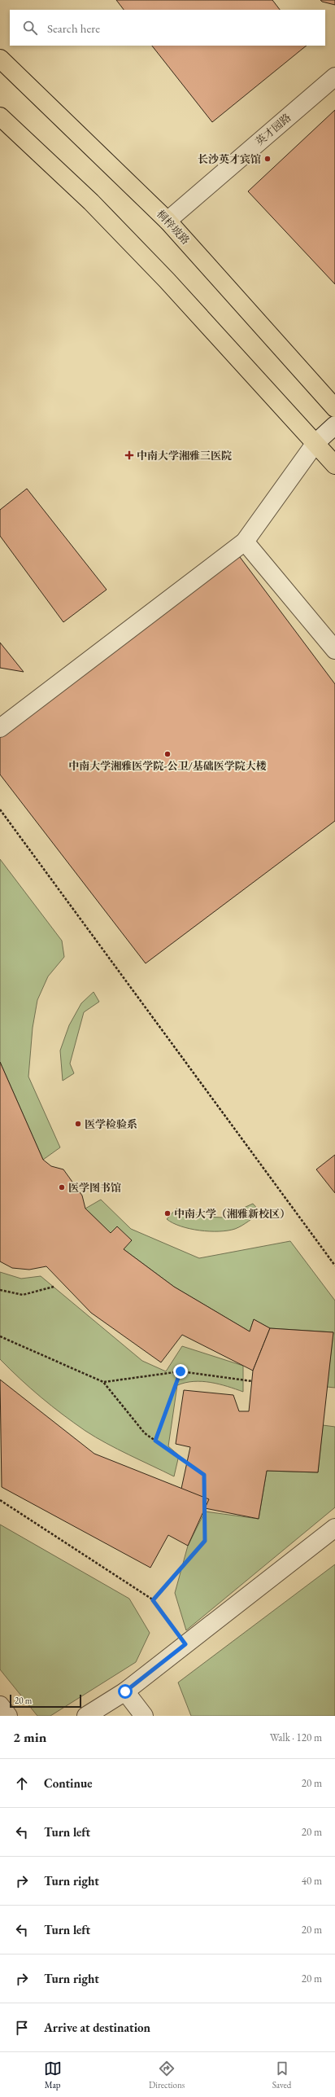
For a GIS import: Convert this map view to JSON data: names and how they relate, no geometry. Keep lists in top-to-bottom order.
{
  "streets": {
    "main road": ["桐梓坡路"],
    "street": ["英才园路"]
  },
  "crossings": [
    ["英才园路", "桐梓坡路"]
  ],
  "places": {
    "other": [
      "长沙英才宾馆",
      "中南大学湘雅医学院-公卫/基础医学院大楼",
      "医学检验系",
      "医学图书馆",
      "中南大学（湘雅新校区）"
    ],
    "health": ["中南大学湘雅三医院"]
  },
  "scale_bar": "20 m",
  "page": {
    "search": "Search here",
    "scale": "20 m",
    "heading": ["2 min", "Walk · 120 m"],
    "list": [
      ["Continue", "20 m"],
      ["Turn left", "20 m"],
      ["Turn right", "40 m"],
      ["Turn left", "20 m"],
      ["Turn right", "20 m"],
      "Arrive at destination"
    ],
    "nav": ["Map", "Directions", "Saved"]
  }
}
